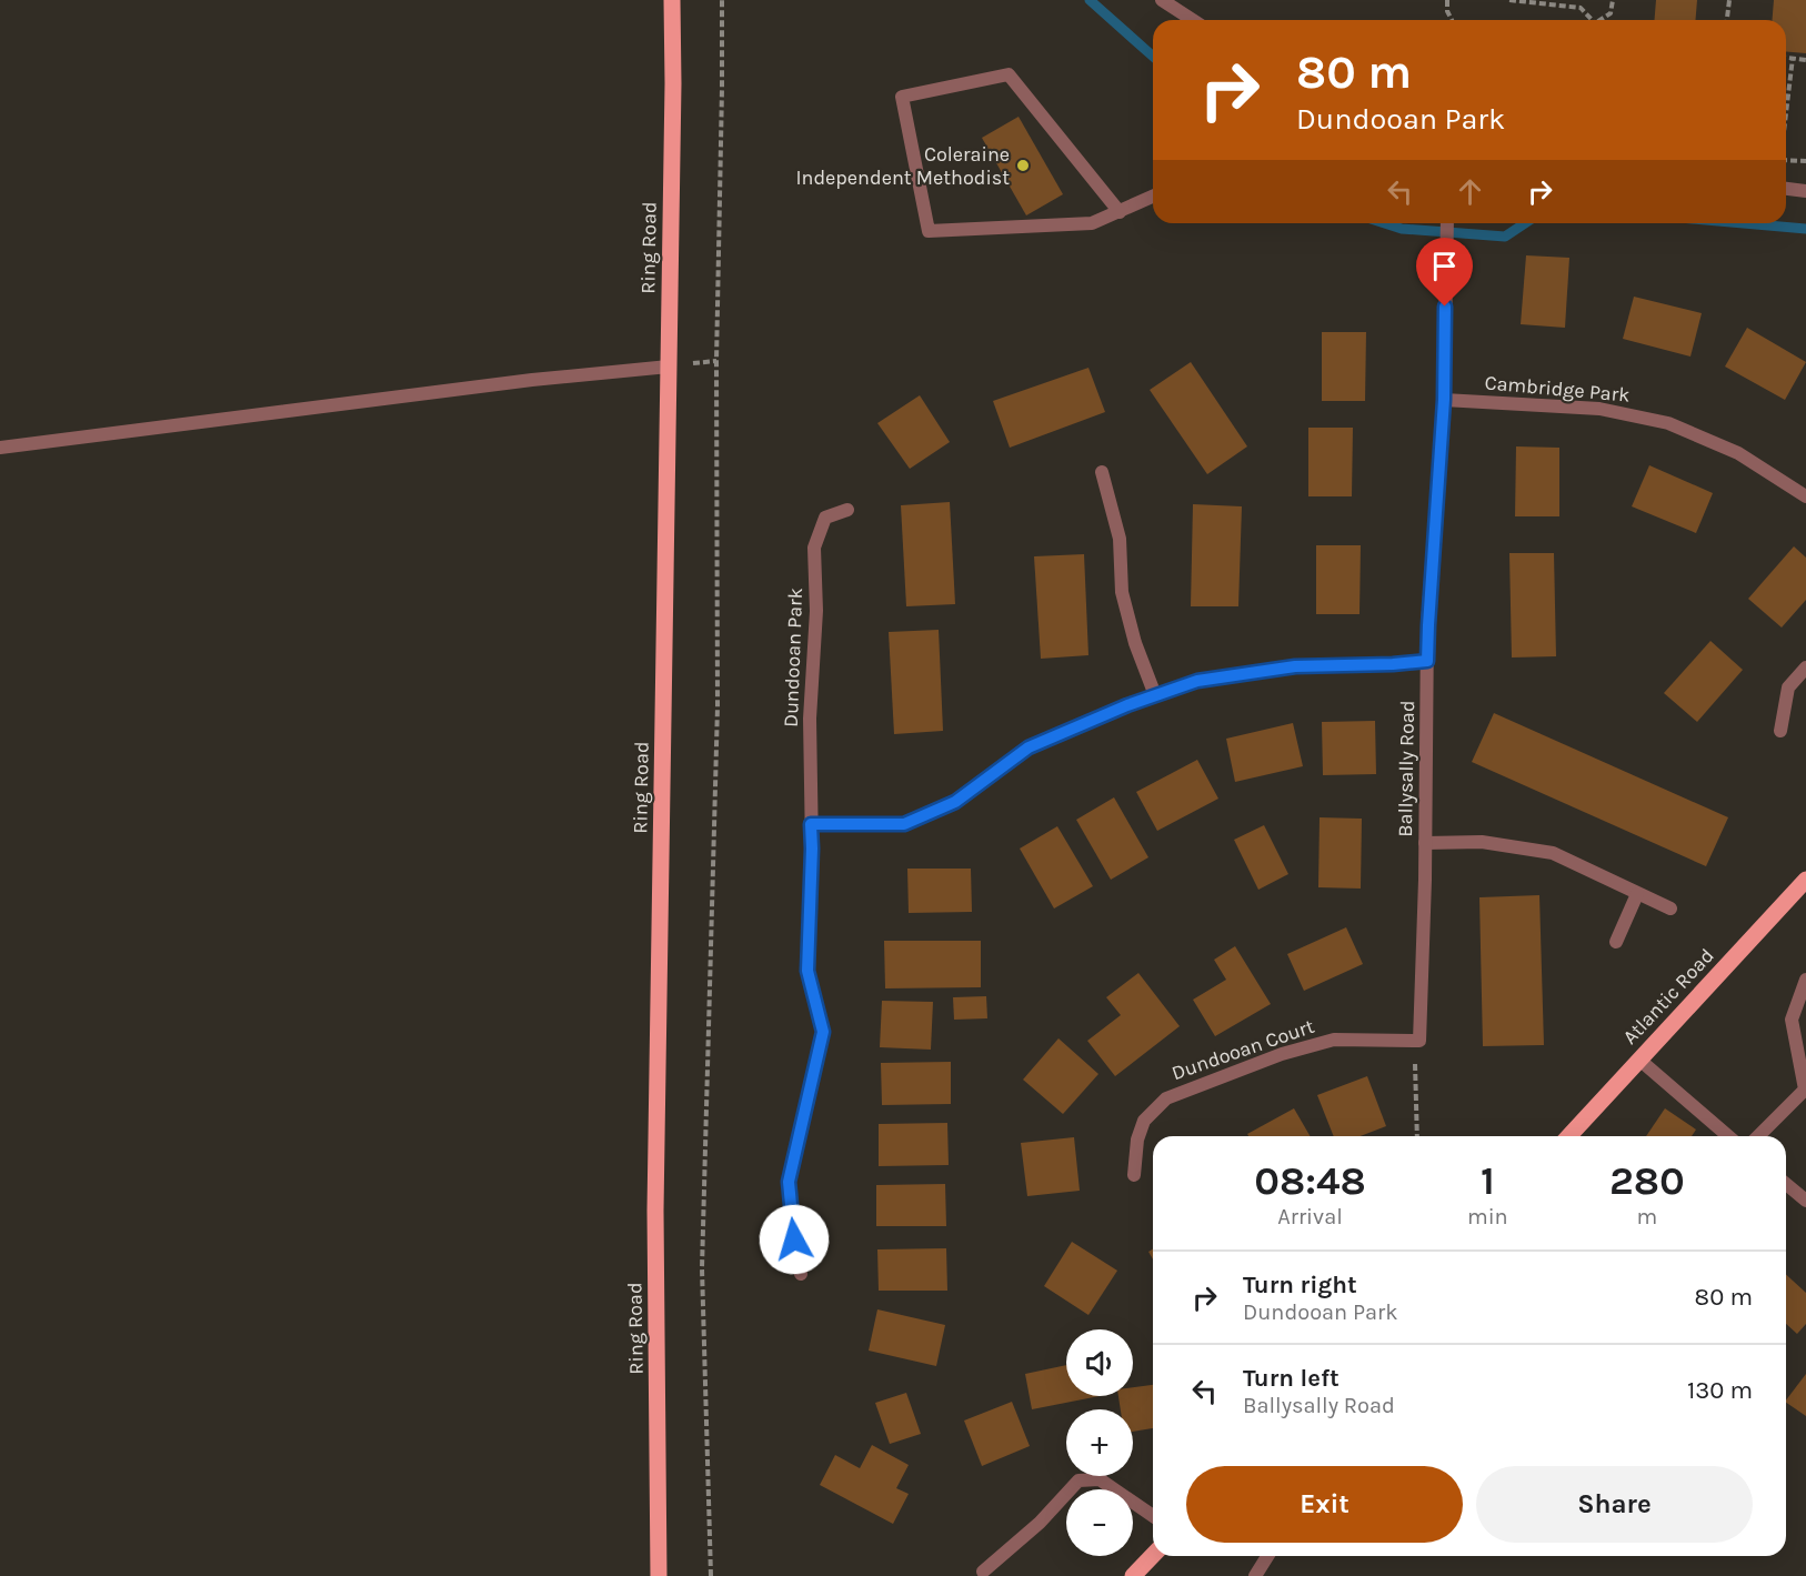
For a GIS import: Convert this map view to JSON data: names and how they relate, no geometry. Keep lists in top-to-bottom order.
{
  "streets": {
    "main road": ["Ring Road", "Atlantic Road"],
    "street": [
      "Cambridge Park",
      "Dundooan Park",
      "Ballysally Road",
      "Dundooan Court"
    ]
  },
  "crossings": [
    ["Cambridge Park", "Ballysally Road"],
    ["Ballysally Road", "Dundooan Court"]
  ],
  "places": ["Coleraine Independent Methodist"],
  "page": {
    "turn": ["80 m", "Dundooan Park"],
    "eta": [
      "08:48",
      "Arrival",
      "1",
      "min",
      "280",
      "m"
    ],
    "list": [
      {
        "name": "Turn right",
        "note": "Dundooan Park",
        "value": "80 m"
      },
      {
        "name": "Turn left",
        "note": "Ballysally Road",
        "value": "130 m"
      }
    ],
    "map_buttons": ["+", "−"],
    "buttons": ["Exit", "Share"]
  }
}
